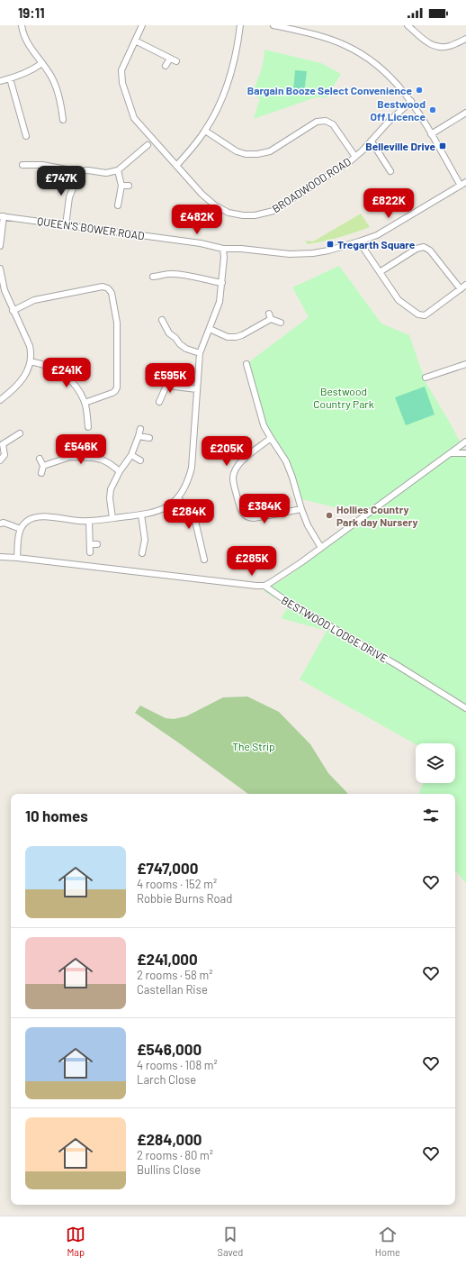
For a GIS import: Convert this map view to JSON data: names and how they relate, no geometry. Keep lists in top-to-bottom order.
{
  "streets": {
    "street": ["BROADWOOD ROAD", "QUEEN'S BOWER ROAD", "BESTWOOD LODGE DRIVE"]
  },
  "parks": ["Bestwood Country Park", "The Strip"],
  "places": {
    "other": ["Bargain Booze Select Convenience", "Bestwood Off Licence", "Hollies Country Park day Nursery"],
    "transit": ["Belleville Drive", "Tregarth Square"]
  },
  "page": {
    "status": "19:11",
    "price": [
      "£747K",
      "£822K",
      "£482K",
      "£241K",
      "£595K",
      "£546K",
      "£205K",
      "£384K",
      "£284K",
      "£285K"
    ],
    "heading": "10 homes",
    "list": [
      {
        "name": "£747,000",
        "note": "4 rooms · 152 m² · Robbie Burns Road"
      },
      {
        "name": "£241,000",
        "note": "2 rooms · 58 m² · Castellan Rise"
      },
      {
        "name": "£546,000",
        "note": "4 rooms · 108 m² · Larch Close"
      },
      {
        "name": "£284,000",
        "note": "2 rooms · 80 m² · Bullins Close"
      }
    ],
    "tabs": ["Map", "Saved", "Home"]
  }
}
